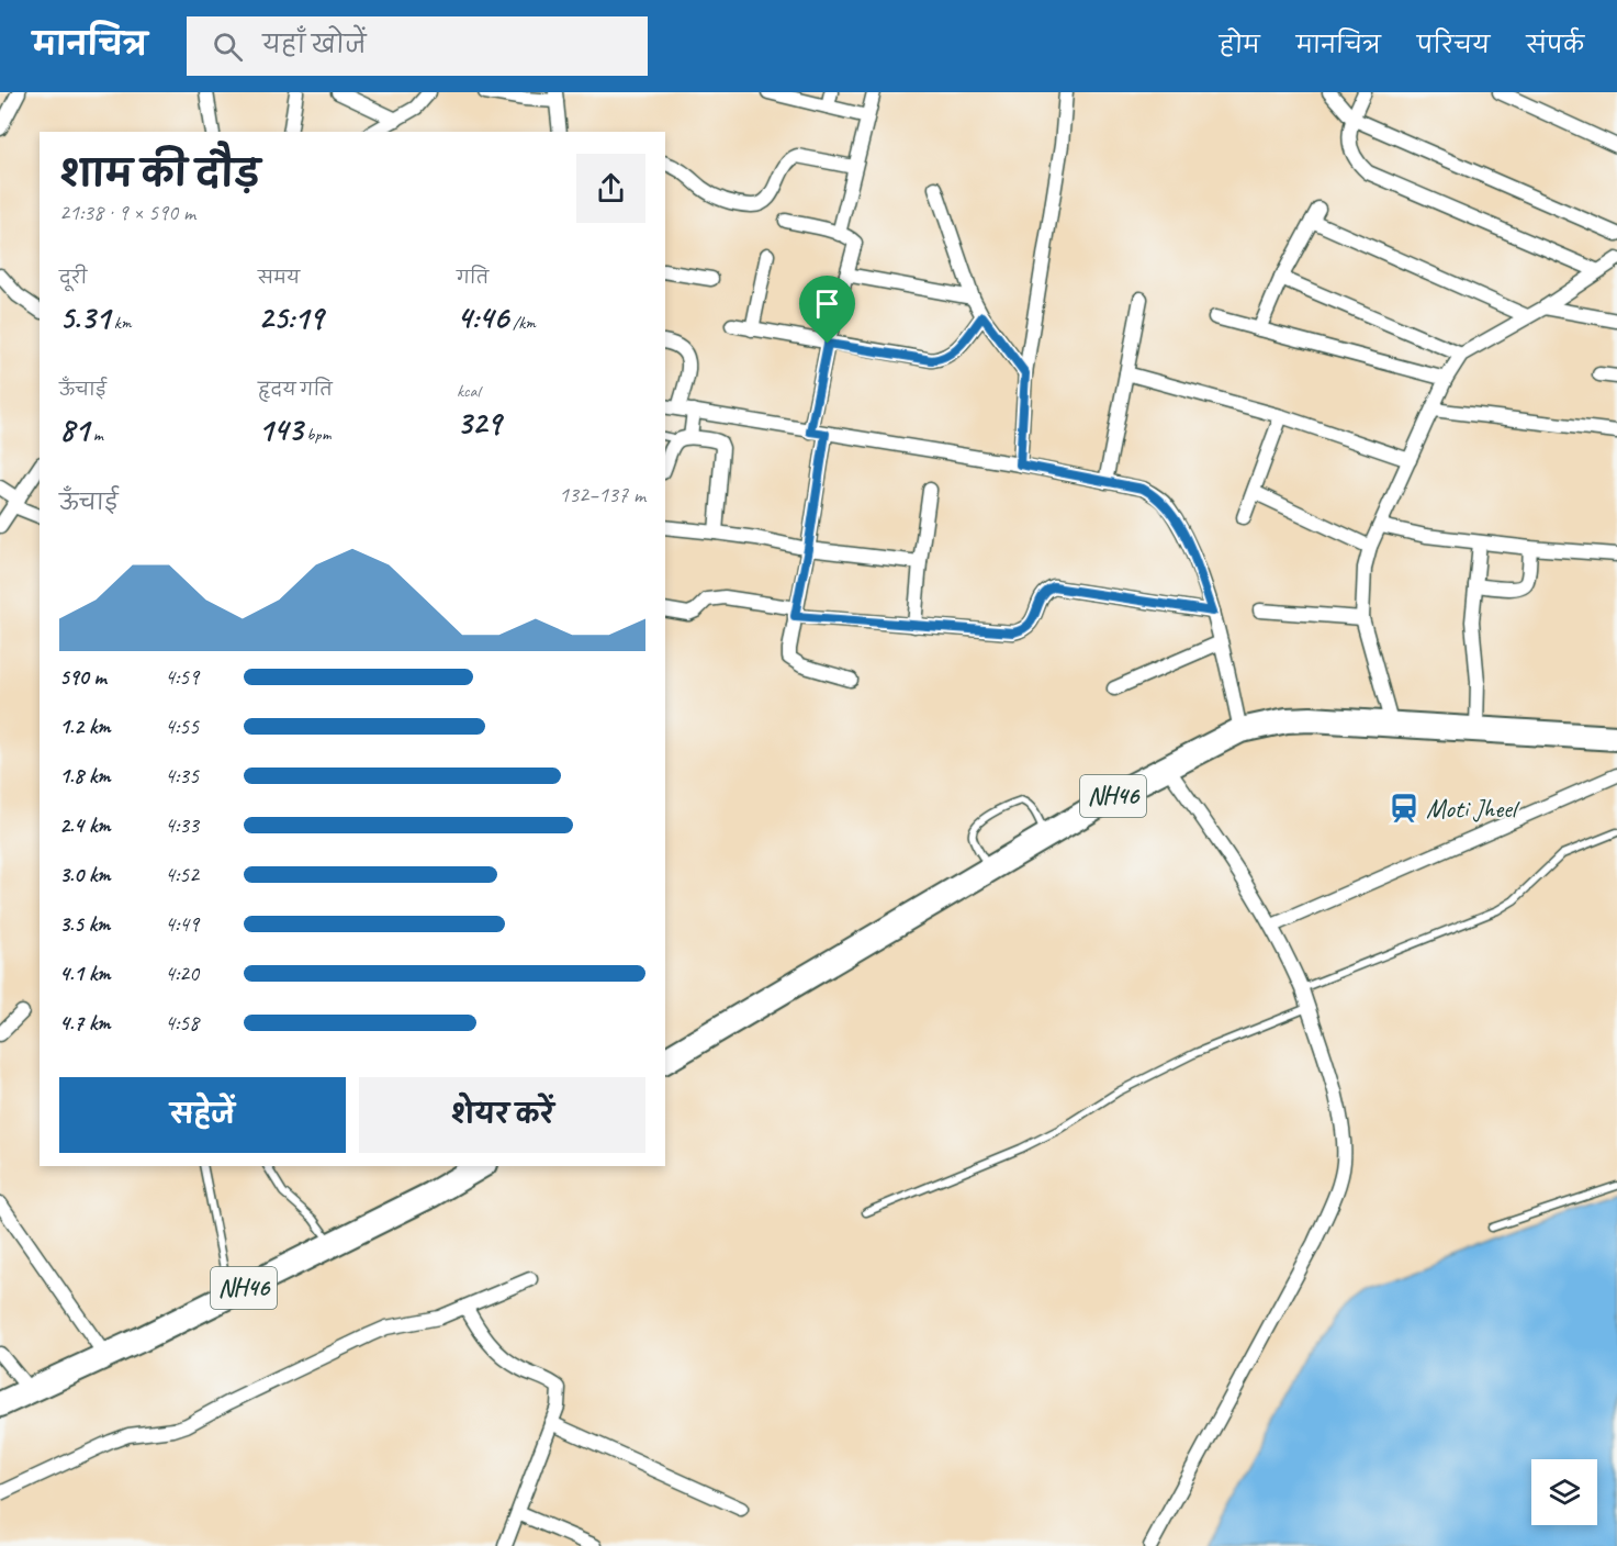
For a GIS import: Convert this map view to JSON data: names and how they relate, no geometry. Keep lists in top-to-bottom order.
{
  "streets": {
    "highway": ["NH46"]
  },
  "places": {
    "station": ["Moti Jheel"]
  },
  "page": {
    "header": "मानचित्र",
    "search": "यहाँ खोजें",
    "nav": [
      "होम",
      "मानचित्र",
      "परिचय",
      "संपर्क"
    ],
    "heading": ["शाम की दौड़", "21:38 · 9 × 590 m"],
    "stats": [
      ["दूरी", "5.31 km"],
      ["समय", "25:19"],
      ["गति", "4:46 /km"],
      ["ऊँचाई", "81 m"],
      ["हृदय गति", "143 bpm"],
      ["kcal", "329"]
    ],
    "chart": ["ऊँचाई", "132–137 m"],
    "list": [
      {
        "name": "590 m",
        "note": "4:59"
      },
      {
        "name": "1.2 km",
        "note": "4:55"
      },
      {
        "name": "1.8 km",
        "note": "4:35"
      },
      {
        "name": "2.4 km",
        "note": "4:33"
      },
      {
        "name": "3.0 km",
        "note": "4:52"
      },
      {
        "name": "3.5 km",
        "note": "4:49"
      },
      {
        "name": "4.1 km",
        "note": "4:20"
      },
      {
        "name": "4.7 km",
        "note": "4:58"
      }
    ],
    "buttons": ["सहेजें", "शेयर करें"]
  }
}
